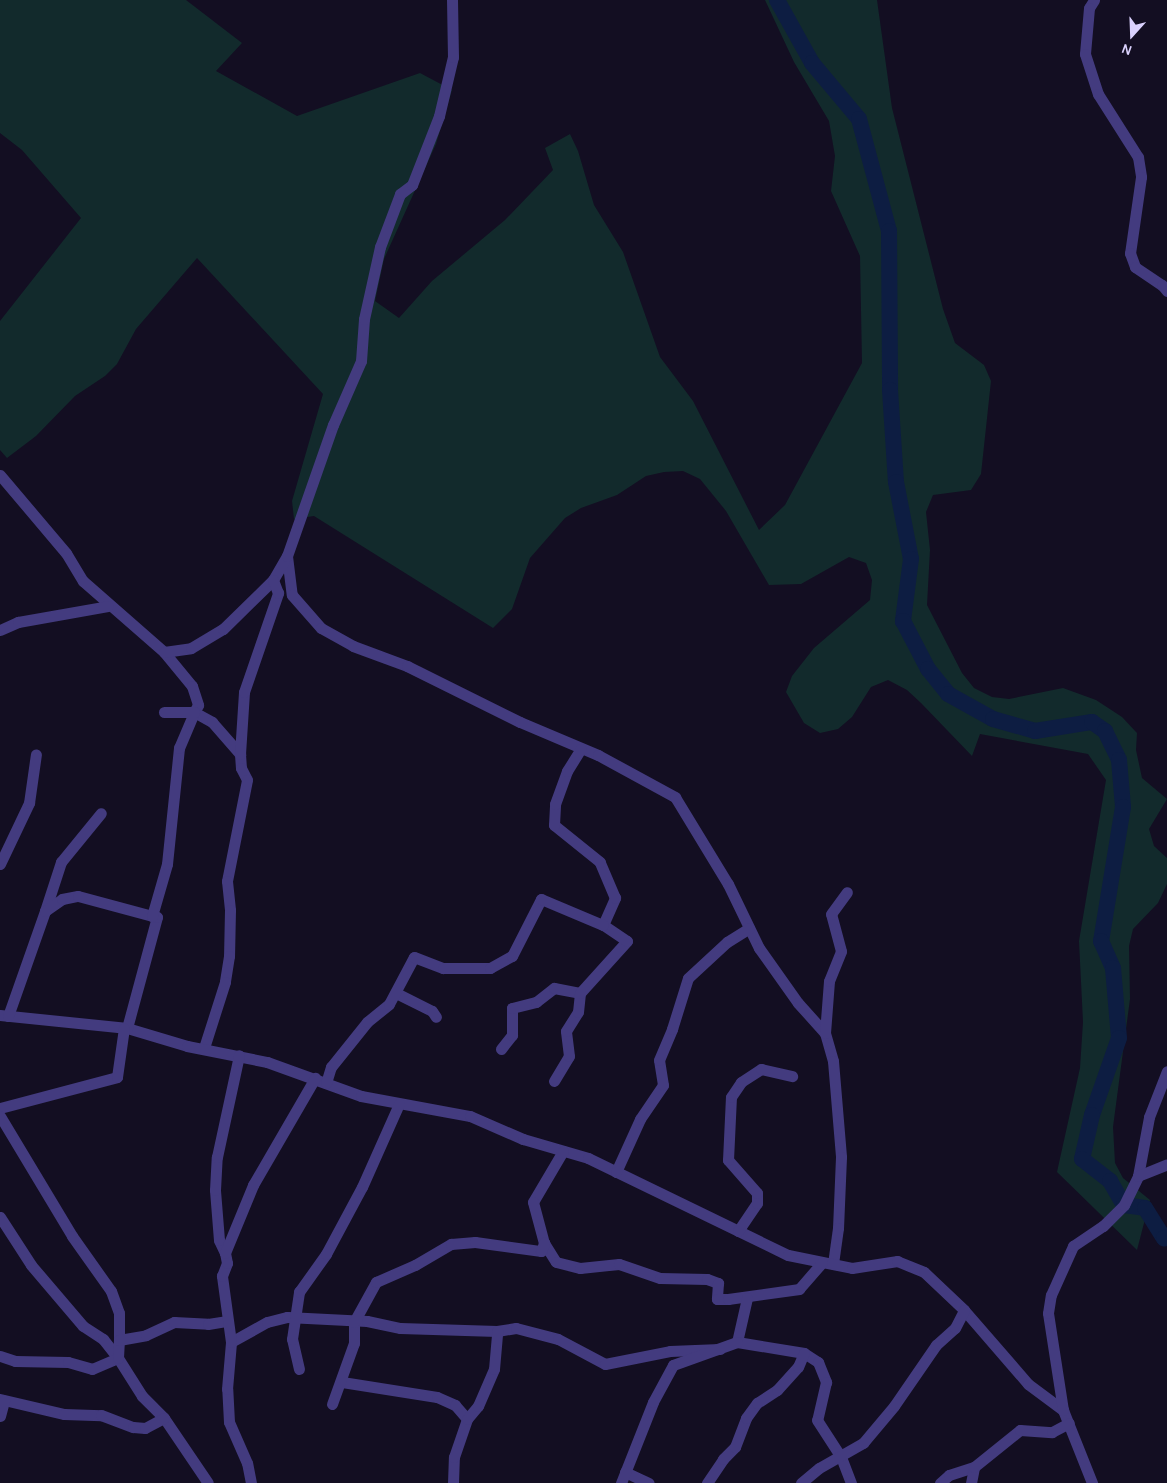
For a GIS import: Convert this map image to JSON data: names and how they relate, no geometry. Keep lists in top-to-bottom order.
{
  "north": "bottom"
}
